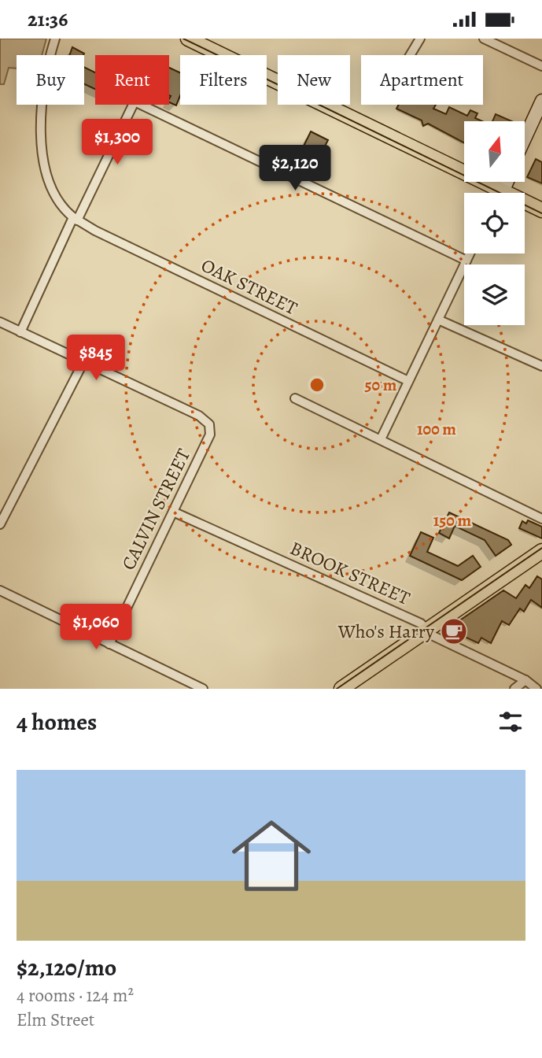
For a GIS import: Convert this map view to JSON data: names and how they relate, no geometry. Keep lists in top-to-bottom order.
{
  "streets": {
    "street": ["OAK STREET", "CALVIN STREET", "BROOK STREET"]
  },
  "crossings": [
    ["CALVIN STREET", "BROOK STREET"]
  ],
  "places": {
    "cafe": ["Who's Harry"]
  },
  "north": "top",
  "page": {
    "status": "21:36",
    "chip": [
      "Buy",
      "Rent",
      "Filters",
      "New",
      "Apartment"
    ],
    "price": [
      "$1,300",
      "$2,120",
      "$845",
      "$1,060"
    ],
    "heading": "4 homes",
    "list": [
      {
        "name": "$2,120/mo",
        "note": "4 rooms · 124 m² · Elm Street"
      }
    ]
  },
  "rings": ["50 m", "100 m", "150 m"]
}
